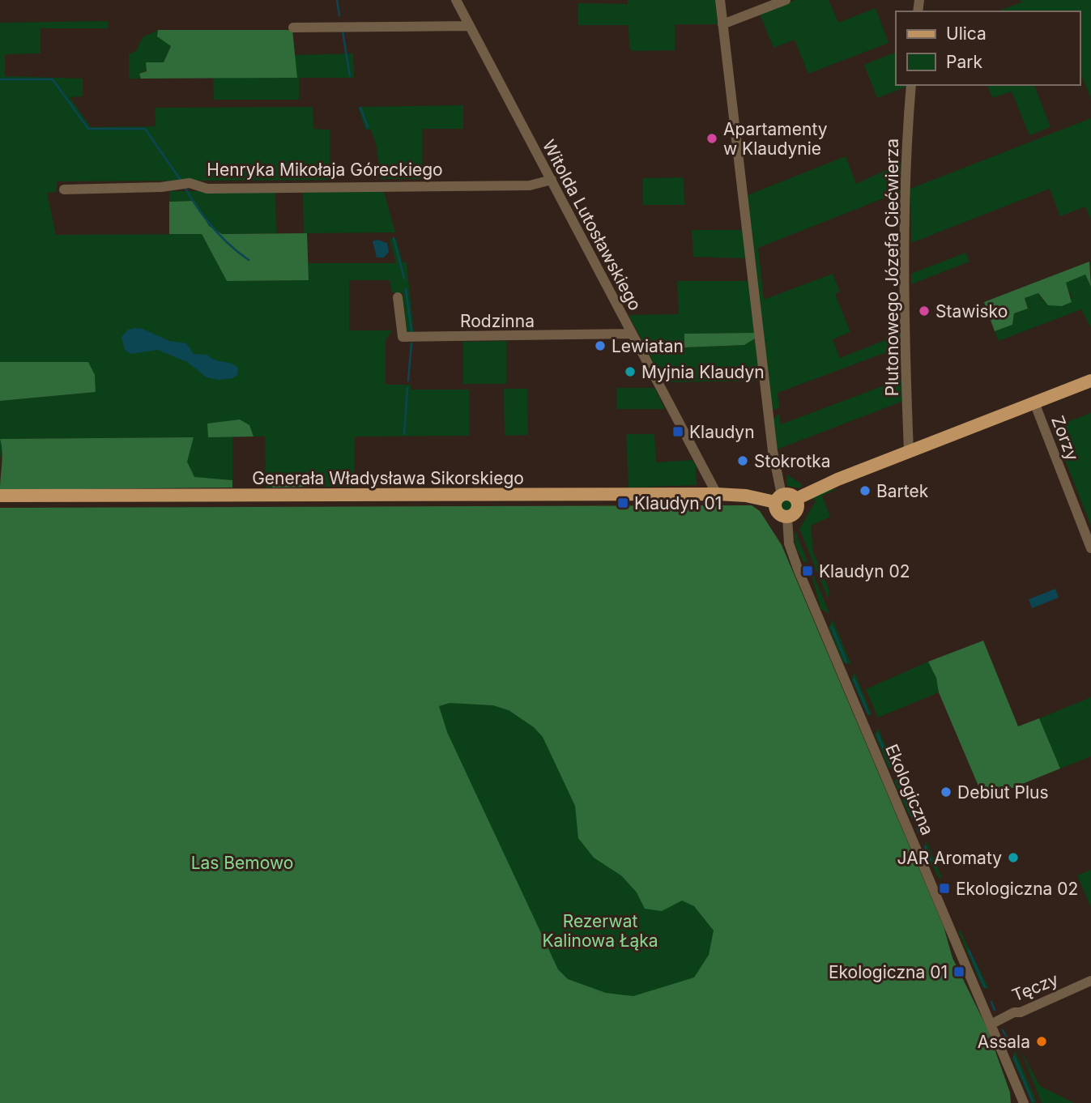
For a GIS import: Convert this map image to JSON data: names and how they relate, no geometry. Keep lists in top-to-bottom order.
{
  "streets": {
    "main road": ["Generała Władysława Sikorskiego"],
    "street": [
      "Henryka Mikołaja Góreckiego",
      "Witolda Lutosławskiego",
      "Plutonowego Józefa Ciećwierza",
      "Rodzinna",
      "Zorzy",
      "Ekologiczna",
      "Tęczy"
    ]
  },
  "crossings": [
    ["Henryka Mikołaja Góreckiego", "Witolda Lutosławskiego"],
    ["Witolda Lutosławskiego", "Rodzinna"],
    ["Witolda Lutosławskiego", "Generała Władysława Sikorskiego"],
    ["Generała Władysława Sikorskiego", "Ekologiczna"],
    ["Ekologiczna", "Tęczy"]
  ],
  "parks": ["Las Bemowo", "Rezerwat Kalinowa Łąka"],
  "places": {
    "other": [
      "Apartamenty w Klaudynie",
      "Stawisko",
      "Lewiatan",
      "Myjnia Klaudyn",
      "Stokrotka",
      "Bartek",
      "Debiut Plus",
      "JAR Aromaty",
      "Assala"
    ],
    "transit": [
      "Klaudyn",
      "Klaudyn 01",
      "Klaudyn 02",
      "Ekologiczna 02",
      "Ekologiczna 01"
    ]
  },
  "legend": ["Ulica", "Park"]
}
